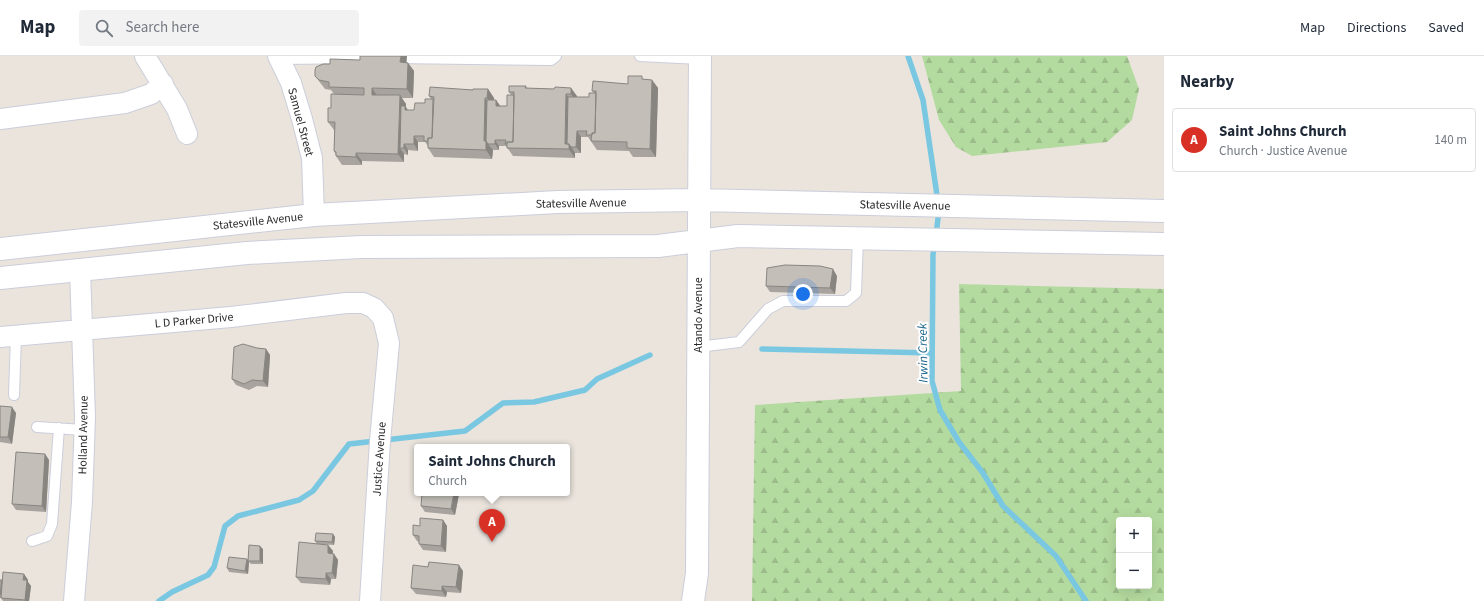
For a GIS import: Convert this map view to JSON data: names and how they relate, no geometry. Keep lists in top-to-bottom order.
{
  "streets": {
    "main road": ["Statesville Avenue", "Atando Avenue"],
    "street": [
      "Samuel Street",
      "L D Parker Drive",
      "Holland Avenue",
      "Justice Avenue"
    ]
  },
  "crossings": [
    ["Samuel Street", "Statesville Avenue"],
    ["Statesville Avenue", "Atando Avenue"],
    ["L D Parker Drive", "Holland Avenue"],
    ["L D Parker Drive", "Justice Avenue"]
  ],
  "water": ["Irwin Creek"],
  "page": {
    "header": "Map",
    "search": "Search here",
    "nav": ["Map", "Directions", "Saved"],
    "heading": "Nearby",
    "list": [
      {
        "mark": "A",
        "name": "Saint Johns Church",
        "note": "Church · Justice Avenue",
        "value": "140 m"
      }
    ],
    "popup": ["Saint Johns Church", "Church"],
    "pins": "A",
    "map_buttons": ["+", "−"]
  }
}
